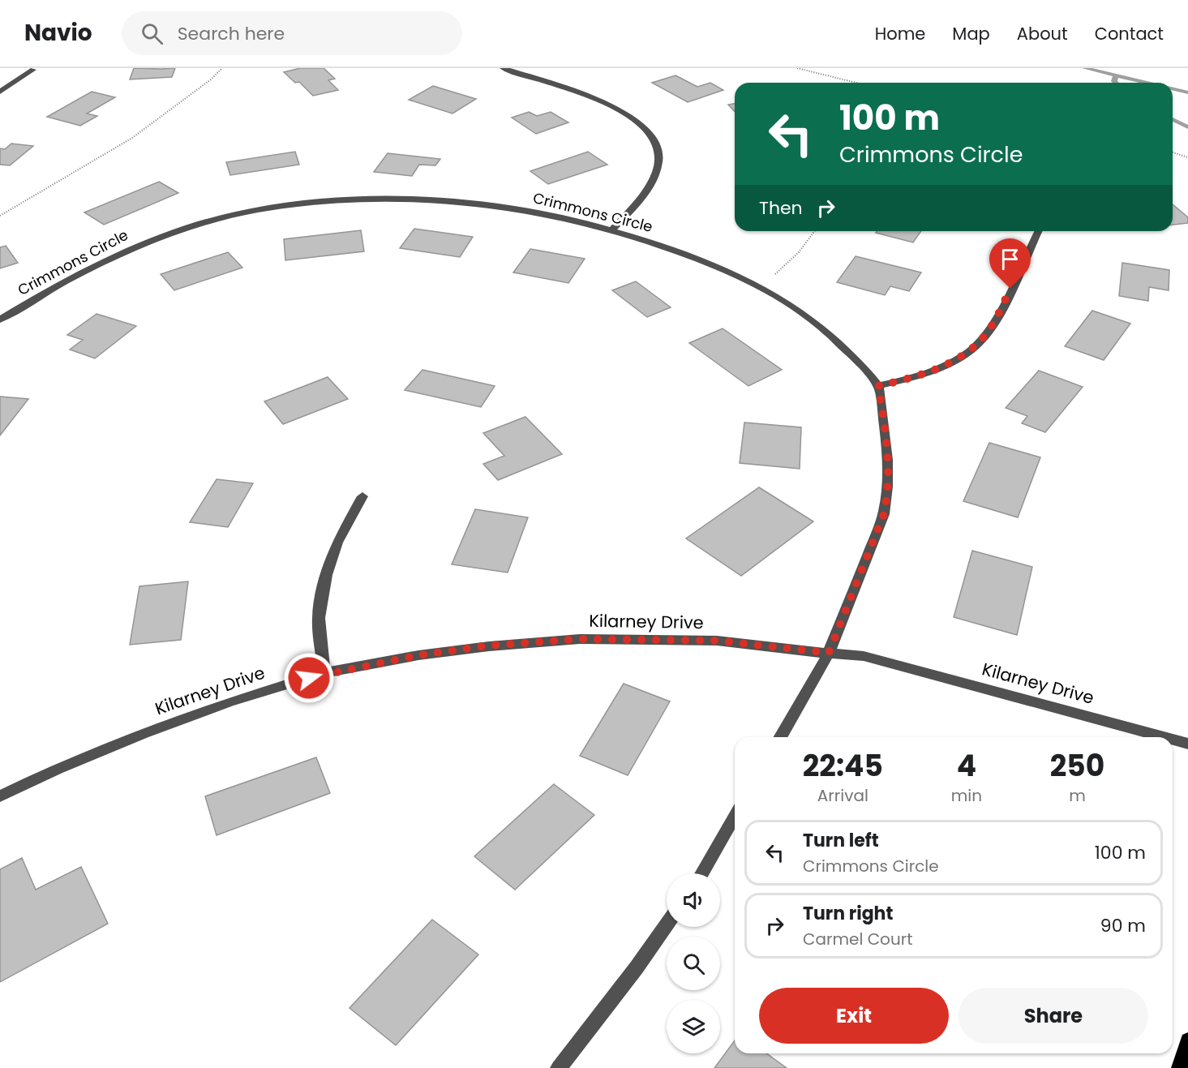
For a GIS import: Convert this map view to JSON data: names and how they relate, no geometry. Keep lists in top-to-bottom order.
{
  "streets": {
    "street": ["Crimmons Circle", "Kilarney Drive"]
  },
  "page": {
    "header": "Navio",
    "search": "Search here",
    "nav": [
      "Home",
      "Map",
      "About",
      "Contact"
    ],
    "turn": ["100 m", "Crimmons Circle"],
    "then": "Then",
    "eta": [
      "22:45",
      "Arrival",
      "4",
      "min",
      "250",
      "m"
    ],
    "list": [
      {
        "name": "Turn left",
        "note": "Crimmons Circle",
        "value": "100 m"
      },
      {
        "name": "Turn right",
        "note": "Carmel Court",
        "value": "90 m"
      }
    ],
    "buttons": ["Exit", "Share"]
  }
}
